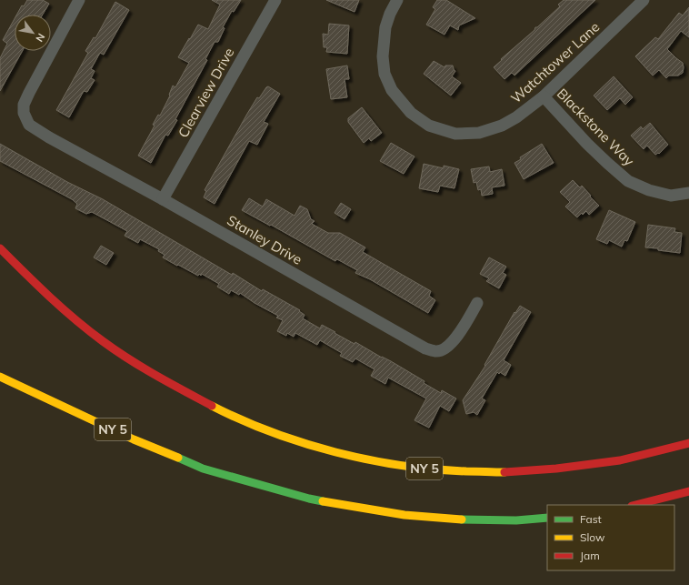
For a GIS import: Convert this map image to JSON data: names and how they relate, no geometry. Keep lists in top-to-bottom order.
{
  "streets": {
    "highway": ["NY 5"],
    "street": [
      "Watchtower Lane",
      "Clearview Drive",
      "Blackstone Way",
      "Stanley Drive"
    ]
  },
  "crossings": [
    ["Watchtower Lane", "Blackstone Way"],
    ["Clearview Drive", "Stanley Drive"]
  ],
  "legend": ["Fast", "Slow", "Jam"],
  "north": "bottom right"
}
